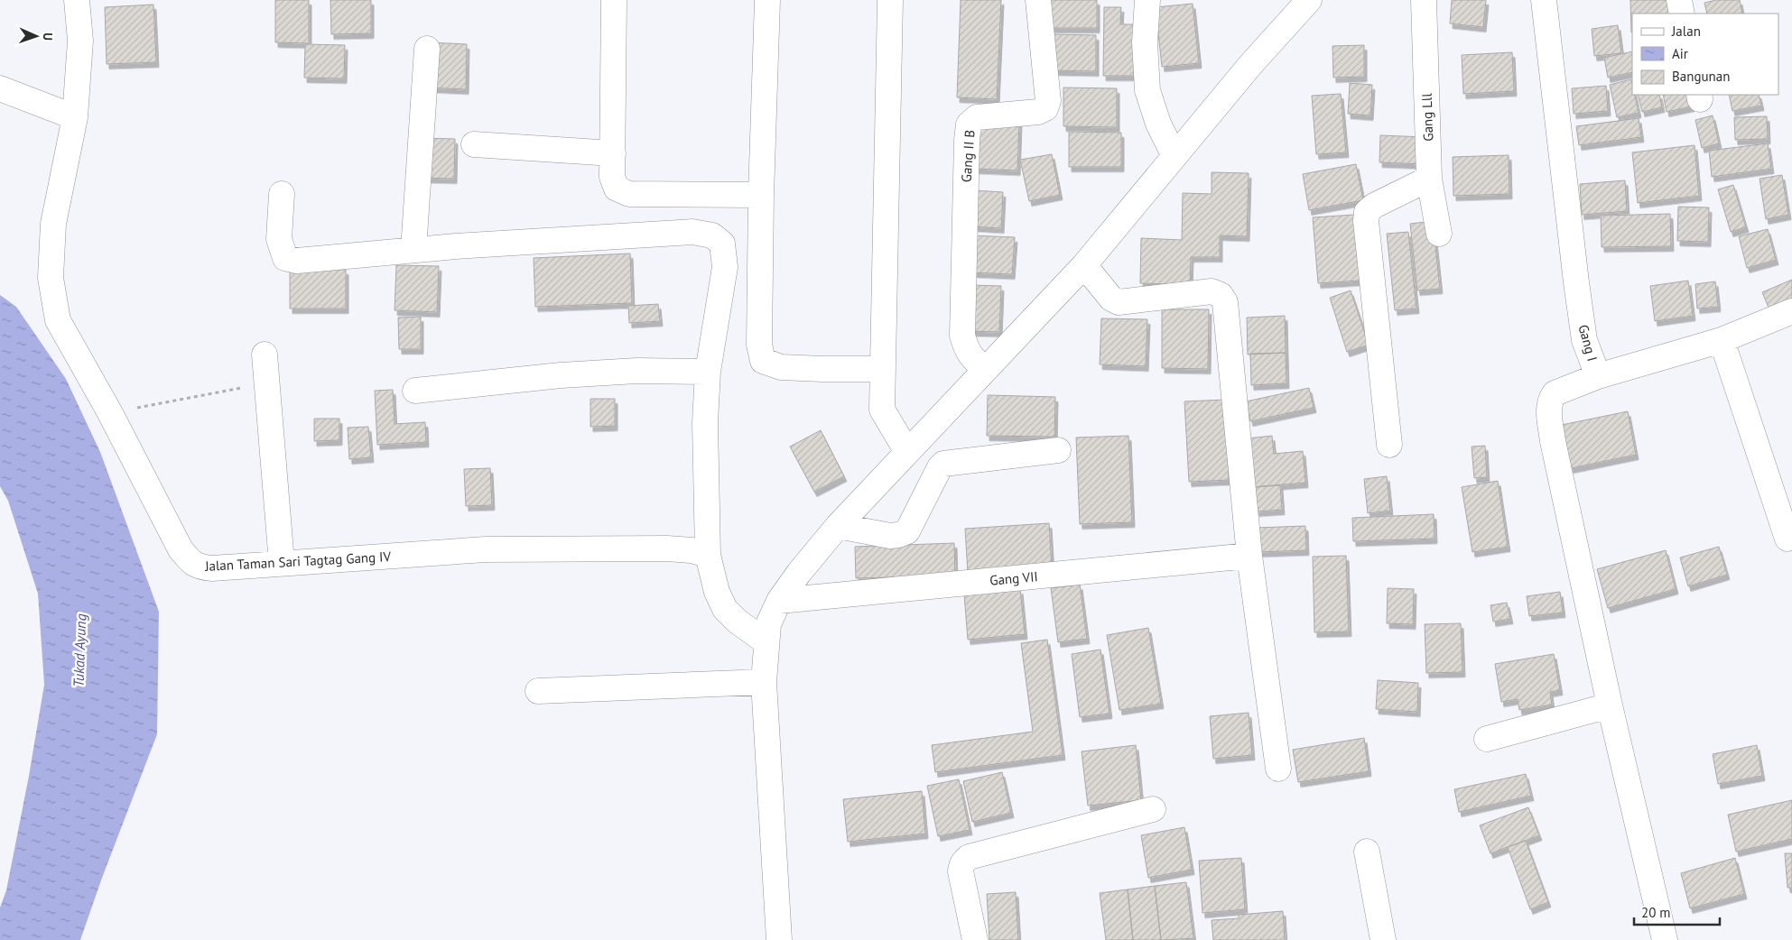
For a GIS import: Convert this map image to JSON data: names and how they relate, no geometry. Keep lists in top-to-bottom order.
{
  "streets": {
    "street": [
      "Gang Lll",
      "Gang II B",
      "Gang I",
      "Jalan Taman Sari Tagtag Gang IV",
      "Gang VII"
    ]
  },
  "water": ["Tukad Ayung"],
  "legend": ["Jalan", "Air", "Bangunan"],
  "scale_bar": "20 m",
  "north": "right"
}
